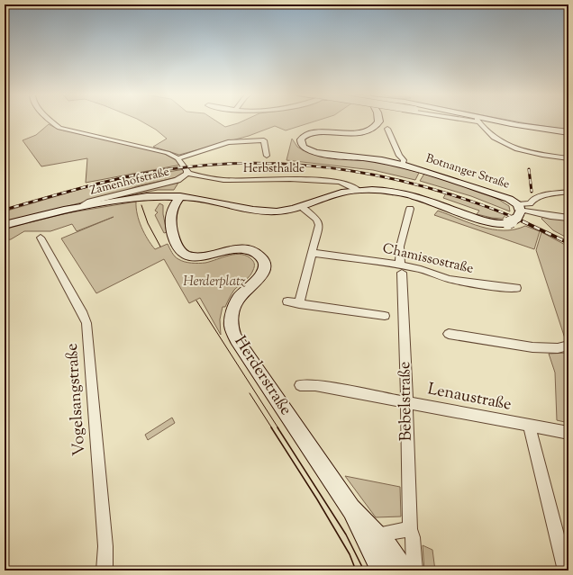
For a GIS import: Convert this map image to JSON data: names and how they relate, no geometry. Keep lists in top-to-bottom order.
{
  "streets": {
    "main road": ["Botnanger Straße", "Herderstraße"],
    "street": [
      "Herbsthalde",
      "Zamenhofstraße",
      "Chamissostraße",
      "Lenaustraße",
      "Vogelsangstraße",
      "Bebelstraße"
    ]
  },
  "crossings": [
    ["Herbsthalde", "Zamenhofstraße"],
    ["Chamissostraße", "Bebelstraße"],
    ["Lenaustraße", "Bebelstraße"]
  ],
  "parks": ["Herderplatz"]
}
